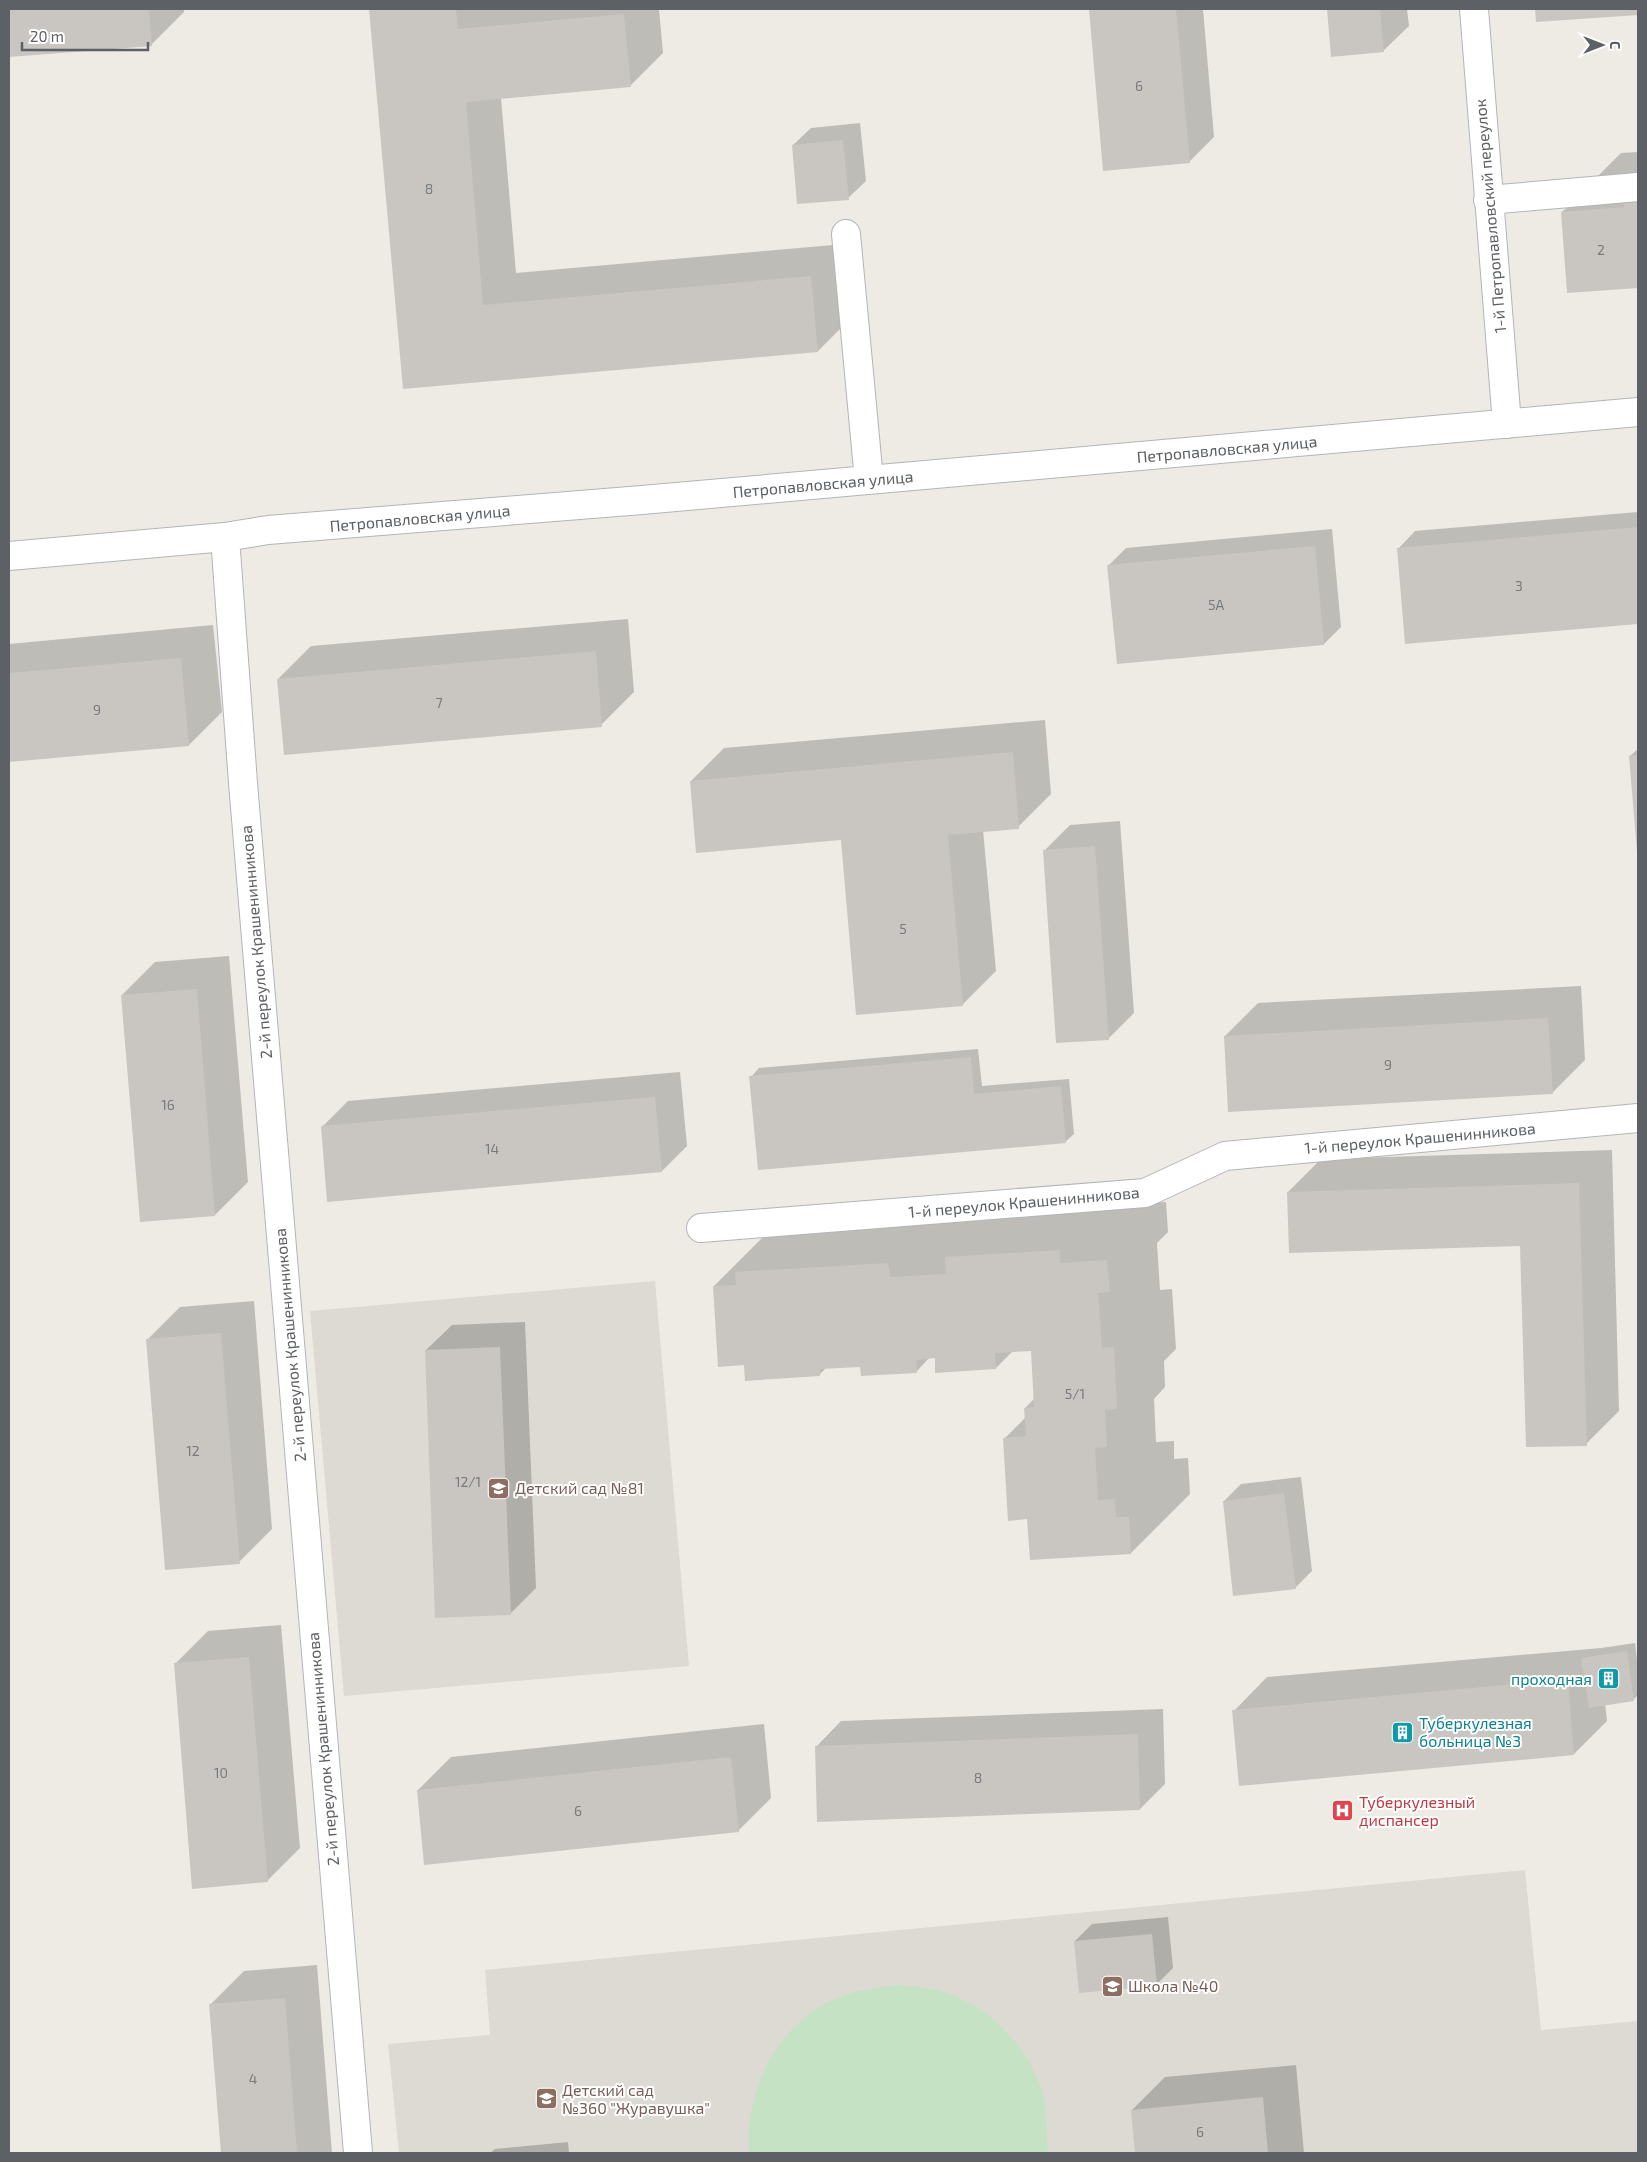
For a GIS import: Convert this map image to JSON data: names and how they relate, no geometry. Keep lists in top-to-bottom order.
{
  "streets": {
    "street": [
      "1-й Петропавловский переулок",
      "Петропавловская улица",
      "2-й переулок Крашенинникова",
      "1-й переулок Крашенинникова"
    ]
  },
  "crossings": [
    ["1-й Петропавловский переулок", "Петропавловская улица"],
    ["Петропавловская улица", "2-й переулок Крашенинникова"]
  ],
  "places": {
    "school or university": ["Детский сад №81", "Школа №40", "Детский сад №360 \"Журавушка\""],
    "building": ["проходная", "Туберкулезная больница №3"],
    "hospital": ["Туберкулезный диспансер"]
  },
  "house_numbers": [
    "6",
    "8",
    "2",
    "3",
    "5А",
    "7",
    "9",
    "5",
    "9",
    "16",
    "14",
    "5/1",
    "12",
    "12/1",
    "10",
    "8",
    "6",
    "4",
    "6"
  ],
  "scale_bar": "20 m",
  "north": "right"
}
